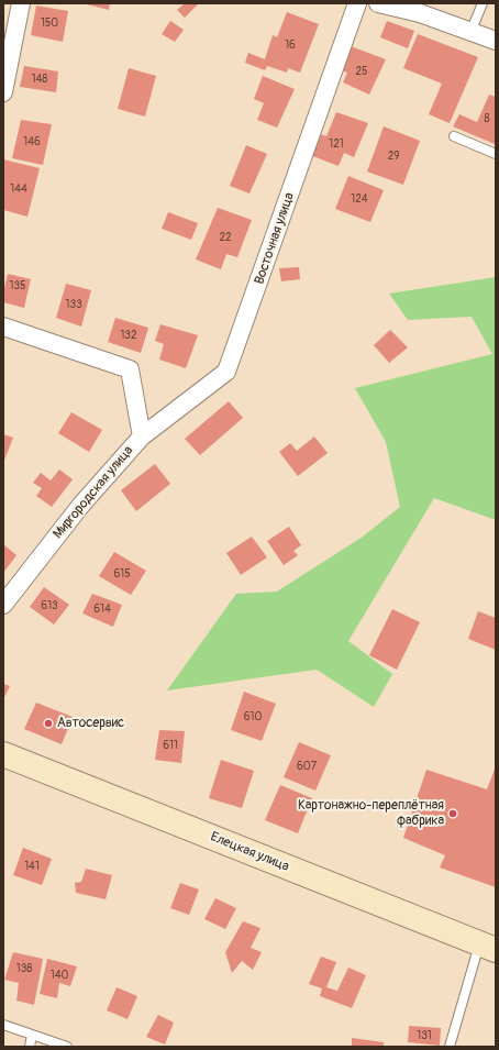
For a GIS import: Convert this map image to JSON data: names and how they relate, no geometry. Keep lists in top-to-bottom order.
{
  "streets": {
    "main road": ["Елецкая улица"],
    "street": ["Восточная улица", "Миргородская улица"]
  },
  "crossings": [
    ["Восточная улица", "Миргородская улица"]
  ],
  "places": ["Автосервис", "Картонажно-переплётная фабрика"],
  "house_numbers": [
    "150",
    "16",
    "25",
    "148",
    "8",
    "146",
    "121",
    "29",
    "144",
    "124",
    "22",
    "135",
    "133",
    "132",
    "615",
    "613",
    "614",
    "610",
    "611",
    "607",
    "141",
    "138",
    "140",
    "131"
  ]
}
